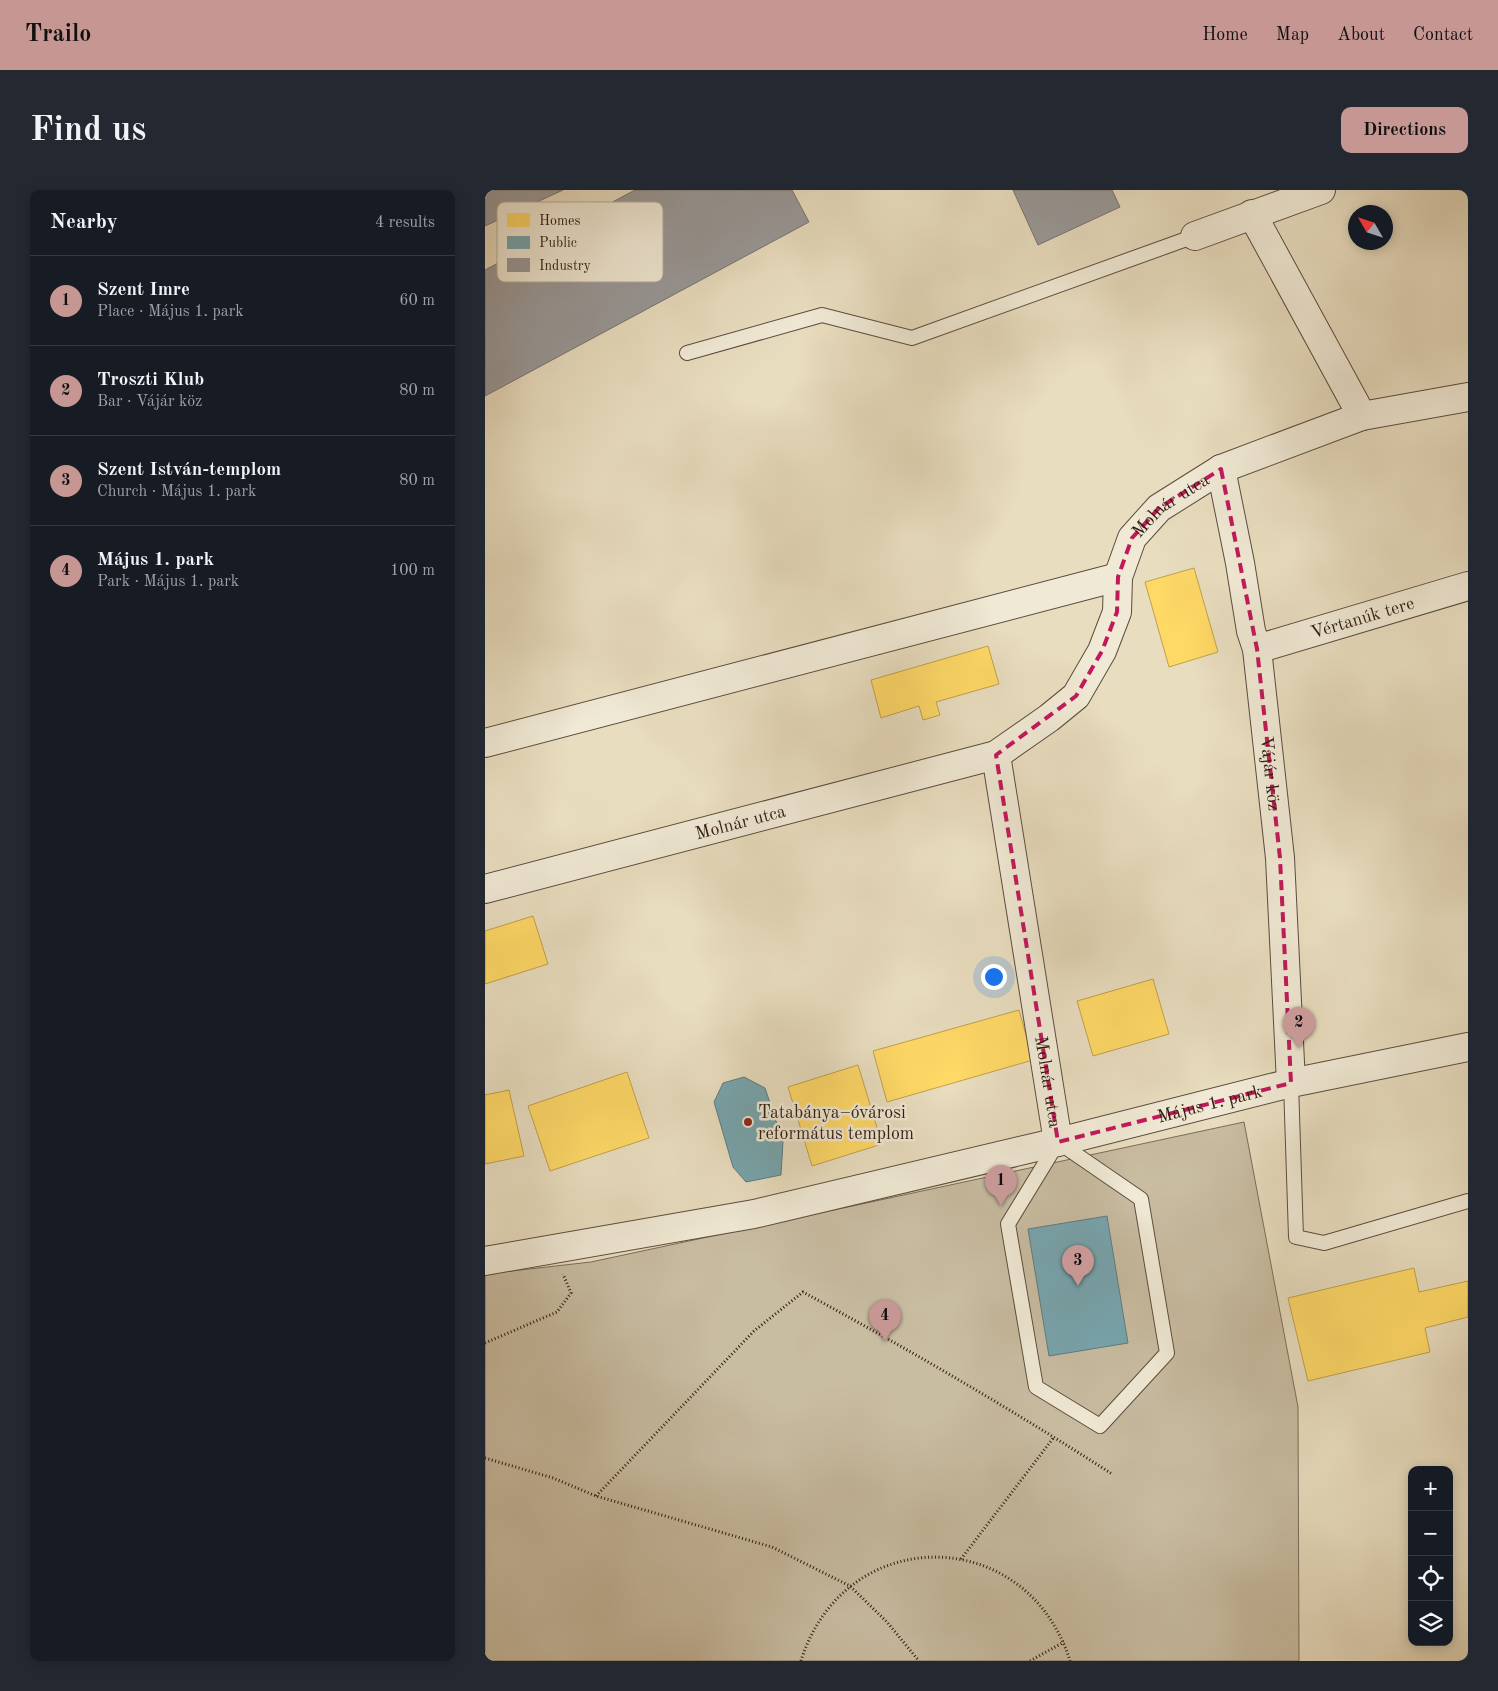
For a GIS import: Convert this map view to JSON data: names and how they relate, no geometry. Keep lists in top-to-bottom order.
{
  "streets": {
    "street": [
      "Molnár utca",
      "Vértanúk tere",
      "Vájár köz",
      "Május 1. park"
    ]
  },
  "crossings": [
    ["Molnár utca", "Vájár köz"],
    ["Molnár utca", "Május 1. park"],
    ["Vértanúk tere", "Vájár köz"],
    ["Vájár köz", "Május 1. park"]
  ],
  "places": ["Tatabánya–óvárosi református templom"],
  "legend": ["Homes", "Public", "Industry"],
  "north": "top left",
  "page": {
    "header": "Trailo",
    "nav": [
      "Home",
      "Map",
      "About",
      "Contact"
    ],
    "buttons": "Directions",
    "title": "Find us",
    "heading": ["Nearby", "4 results"],
    "list": [
      {
        "mark": "1",
        "name": "Szent Imre",
        "note": "Place · Május 1. park",
        "value": "60 m"
      },
      {
        "mark": "2",
        "name": "Troszti Klub",
        "note": "Bar · Vájár köz",
        "value": "80 m"
      },
      {
        "mark": "3",
        "name": "Szent István-templom",
        "note": "Church · Május 1. park",
        "value": "80 m"
      },
      {
        "mark": "4",
        "name": "Május 1. park",
        "note": "Park · Május 1. park",
        "value": "100 m"
      }
    ],
    "pins": [
      "2",
      "1",
      "3",
      "4"
    ],
    "map_buttons": ["+", "−"]
  }
}
